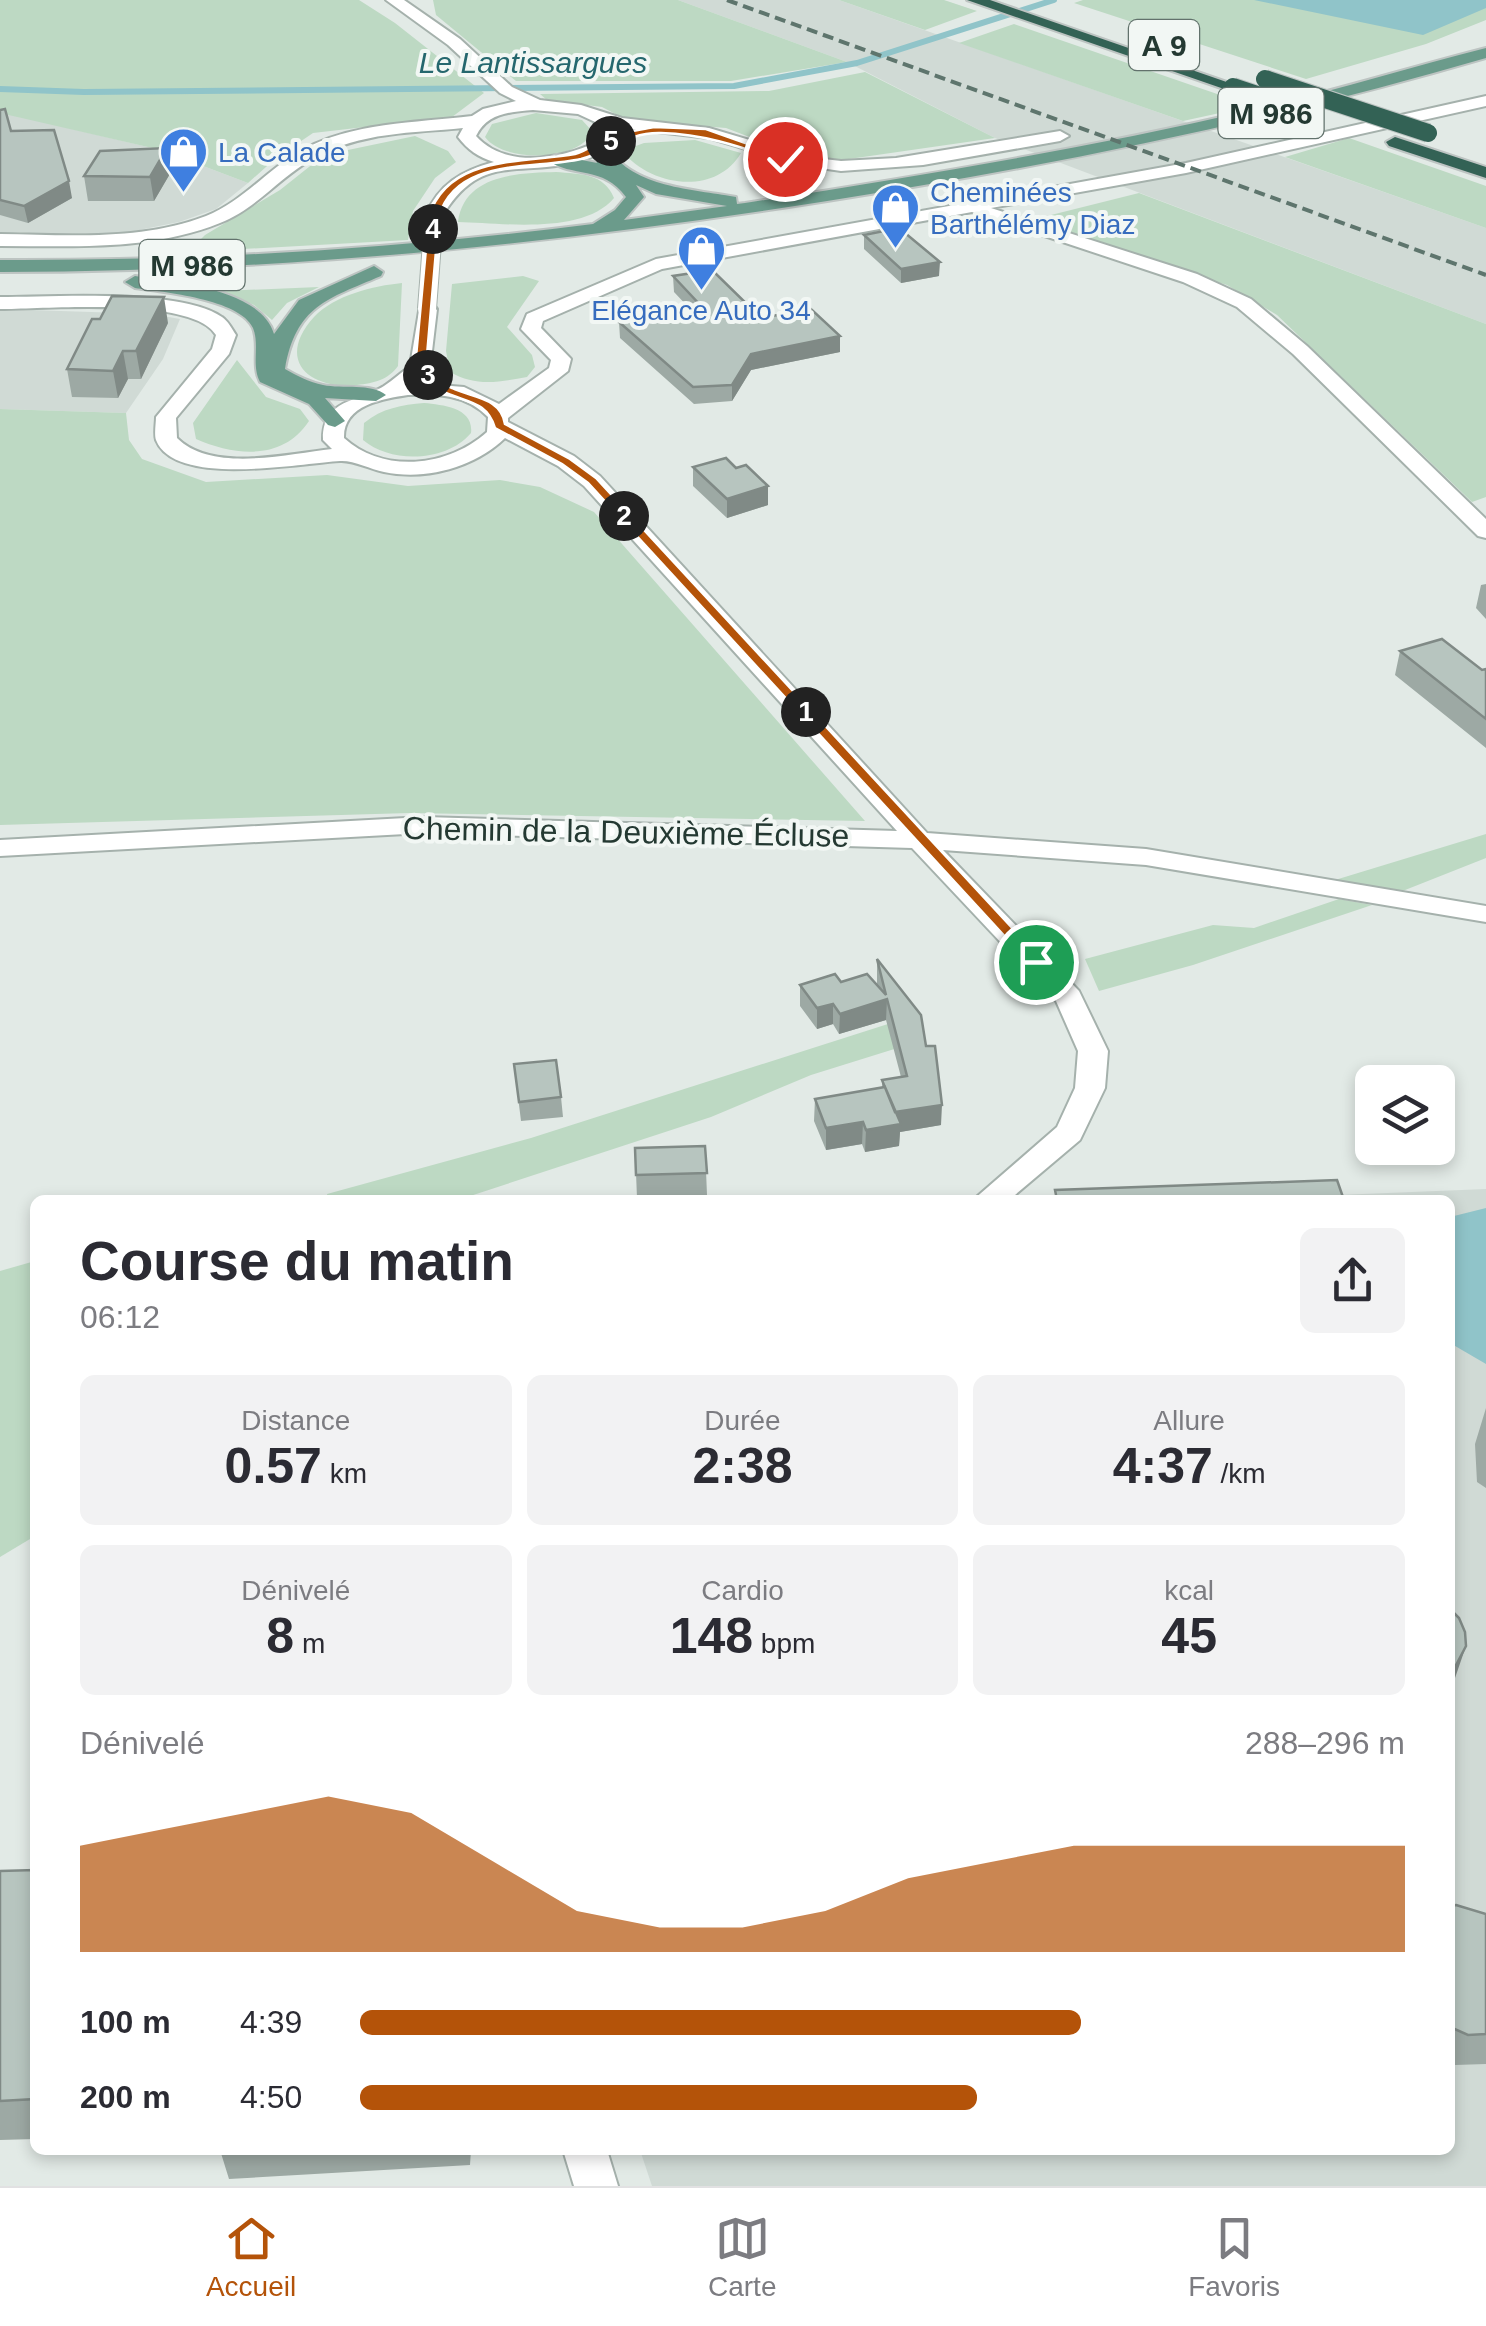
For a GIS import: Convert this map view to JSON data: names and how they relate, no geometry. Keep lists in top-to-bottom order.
{
  "streets": {
    "highway": ["A 9"],
    "main road": ["M 986"],
    "street": ["Chemin de la Deuxième Écluse"]
  },
  "water": ["Le Lantissargues"],
  "places": {
    "shop": ["La Calade", "Cheminées Barthélémy Diaz", "Elégance Auto 34"]
  },
  "page": {
    "pins": [
      "5",
      "4",
      "3",
      "2",
      "1"
    ],
    "heading": ["Course du matin", "06:12"],
    "stats": [
      ["Distance", "0.57 km"],
      ["Durée", "2:38"],
      ["Allure", "4:37 /km"],
      ["Dénivelé", "8 m"],
      ["Cardio", "148 bpm"],
      ["kcal", "45"]
    ],
    "chart": ["Dénivelé", "288–296 m"],
    "list": [
      {
        "name": "100 m",
        "note": "4:39"
      },
      {
        "name": "200 m",
        "note": "4:50"
      }
    ],
    "tabs": ["Accueil", "Carte", "Favoris"]
  }
}
